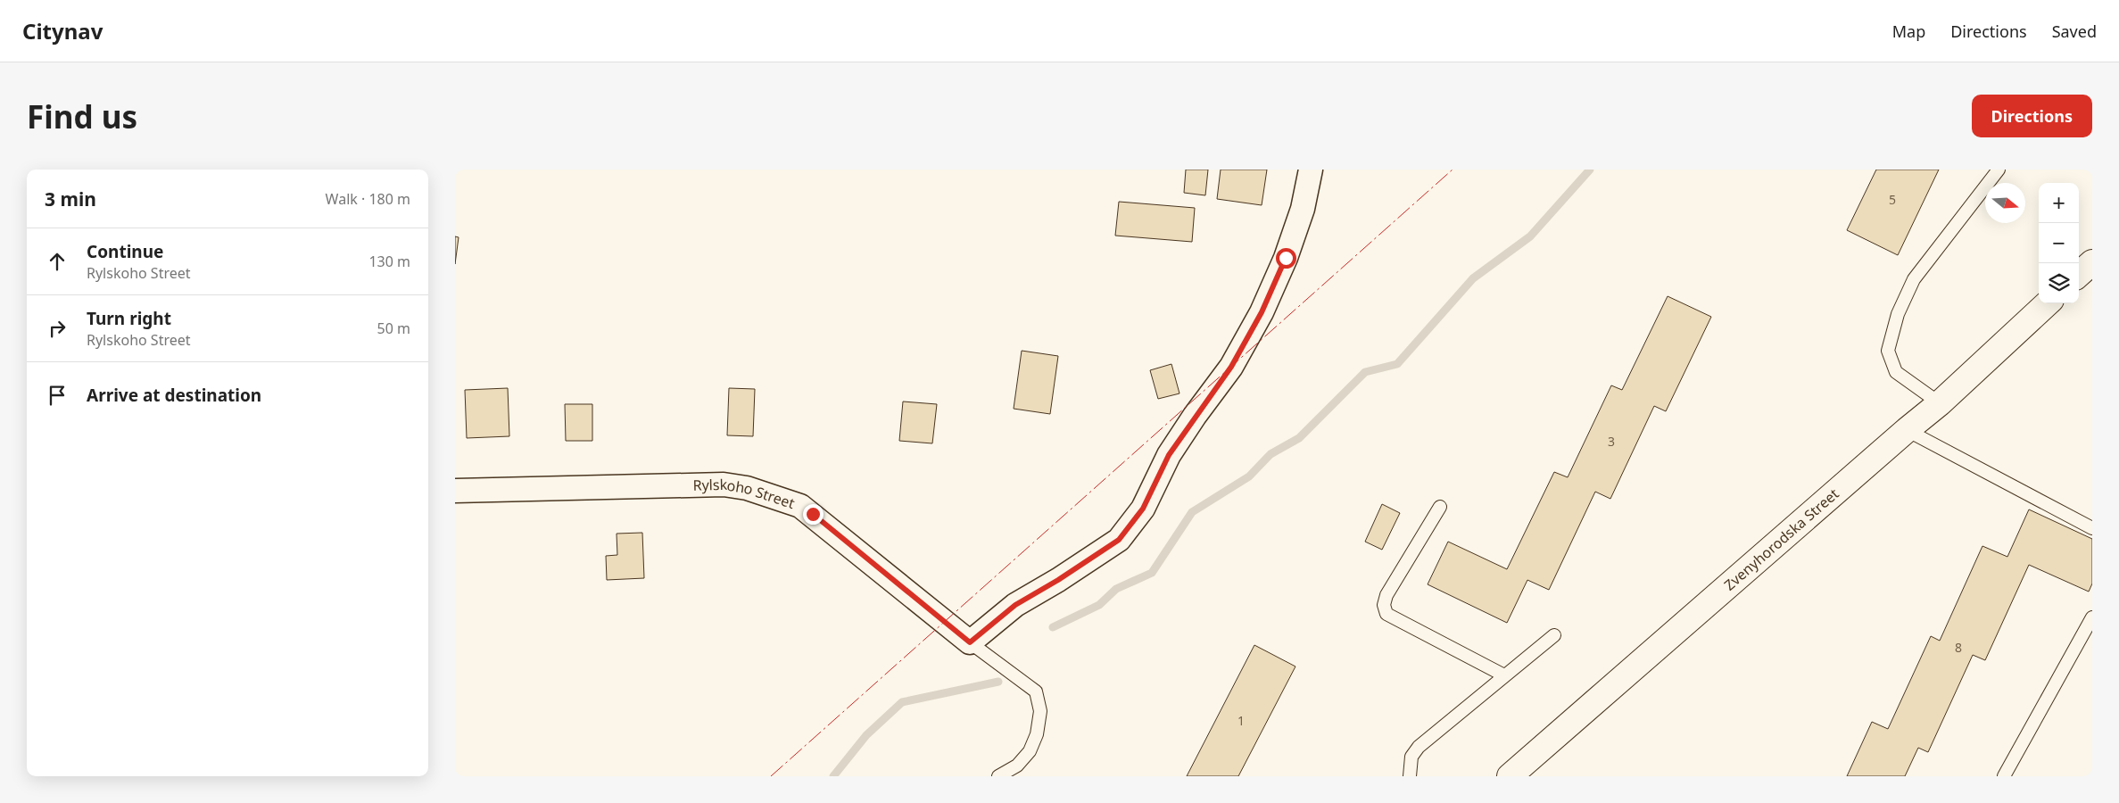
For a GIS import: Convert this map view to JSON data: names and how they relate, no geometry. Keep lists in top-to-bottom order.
{
  "streets": {
    "street": ["Rylskoho Street", "Zvenyhorodska Street"]
  },
  "house_numbers": [
    "5",
    "3",
    "8",
    "1"
  ],
  "north": "right",
  "page": {
    "header": "Citynav",
    "nav": ["Map", "Directions", "Saved"],
    "buttons": "Directions",
    "title": "Find us",
    "heading": ["3 min", "Walk · 180 m"],
    "map_buttons": ["+", "−"],
    "list": [
      ["Continue", "Rylskoho Street", "130 m"],
      ["Turn right", "Rylskoho Street", "50 m"],
      "Arrive at destination"
    ]
  }
}
